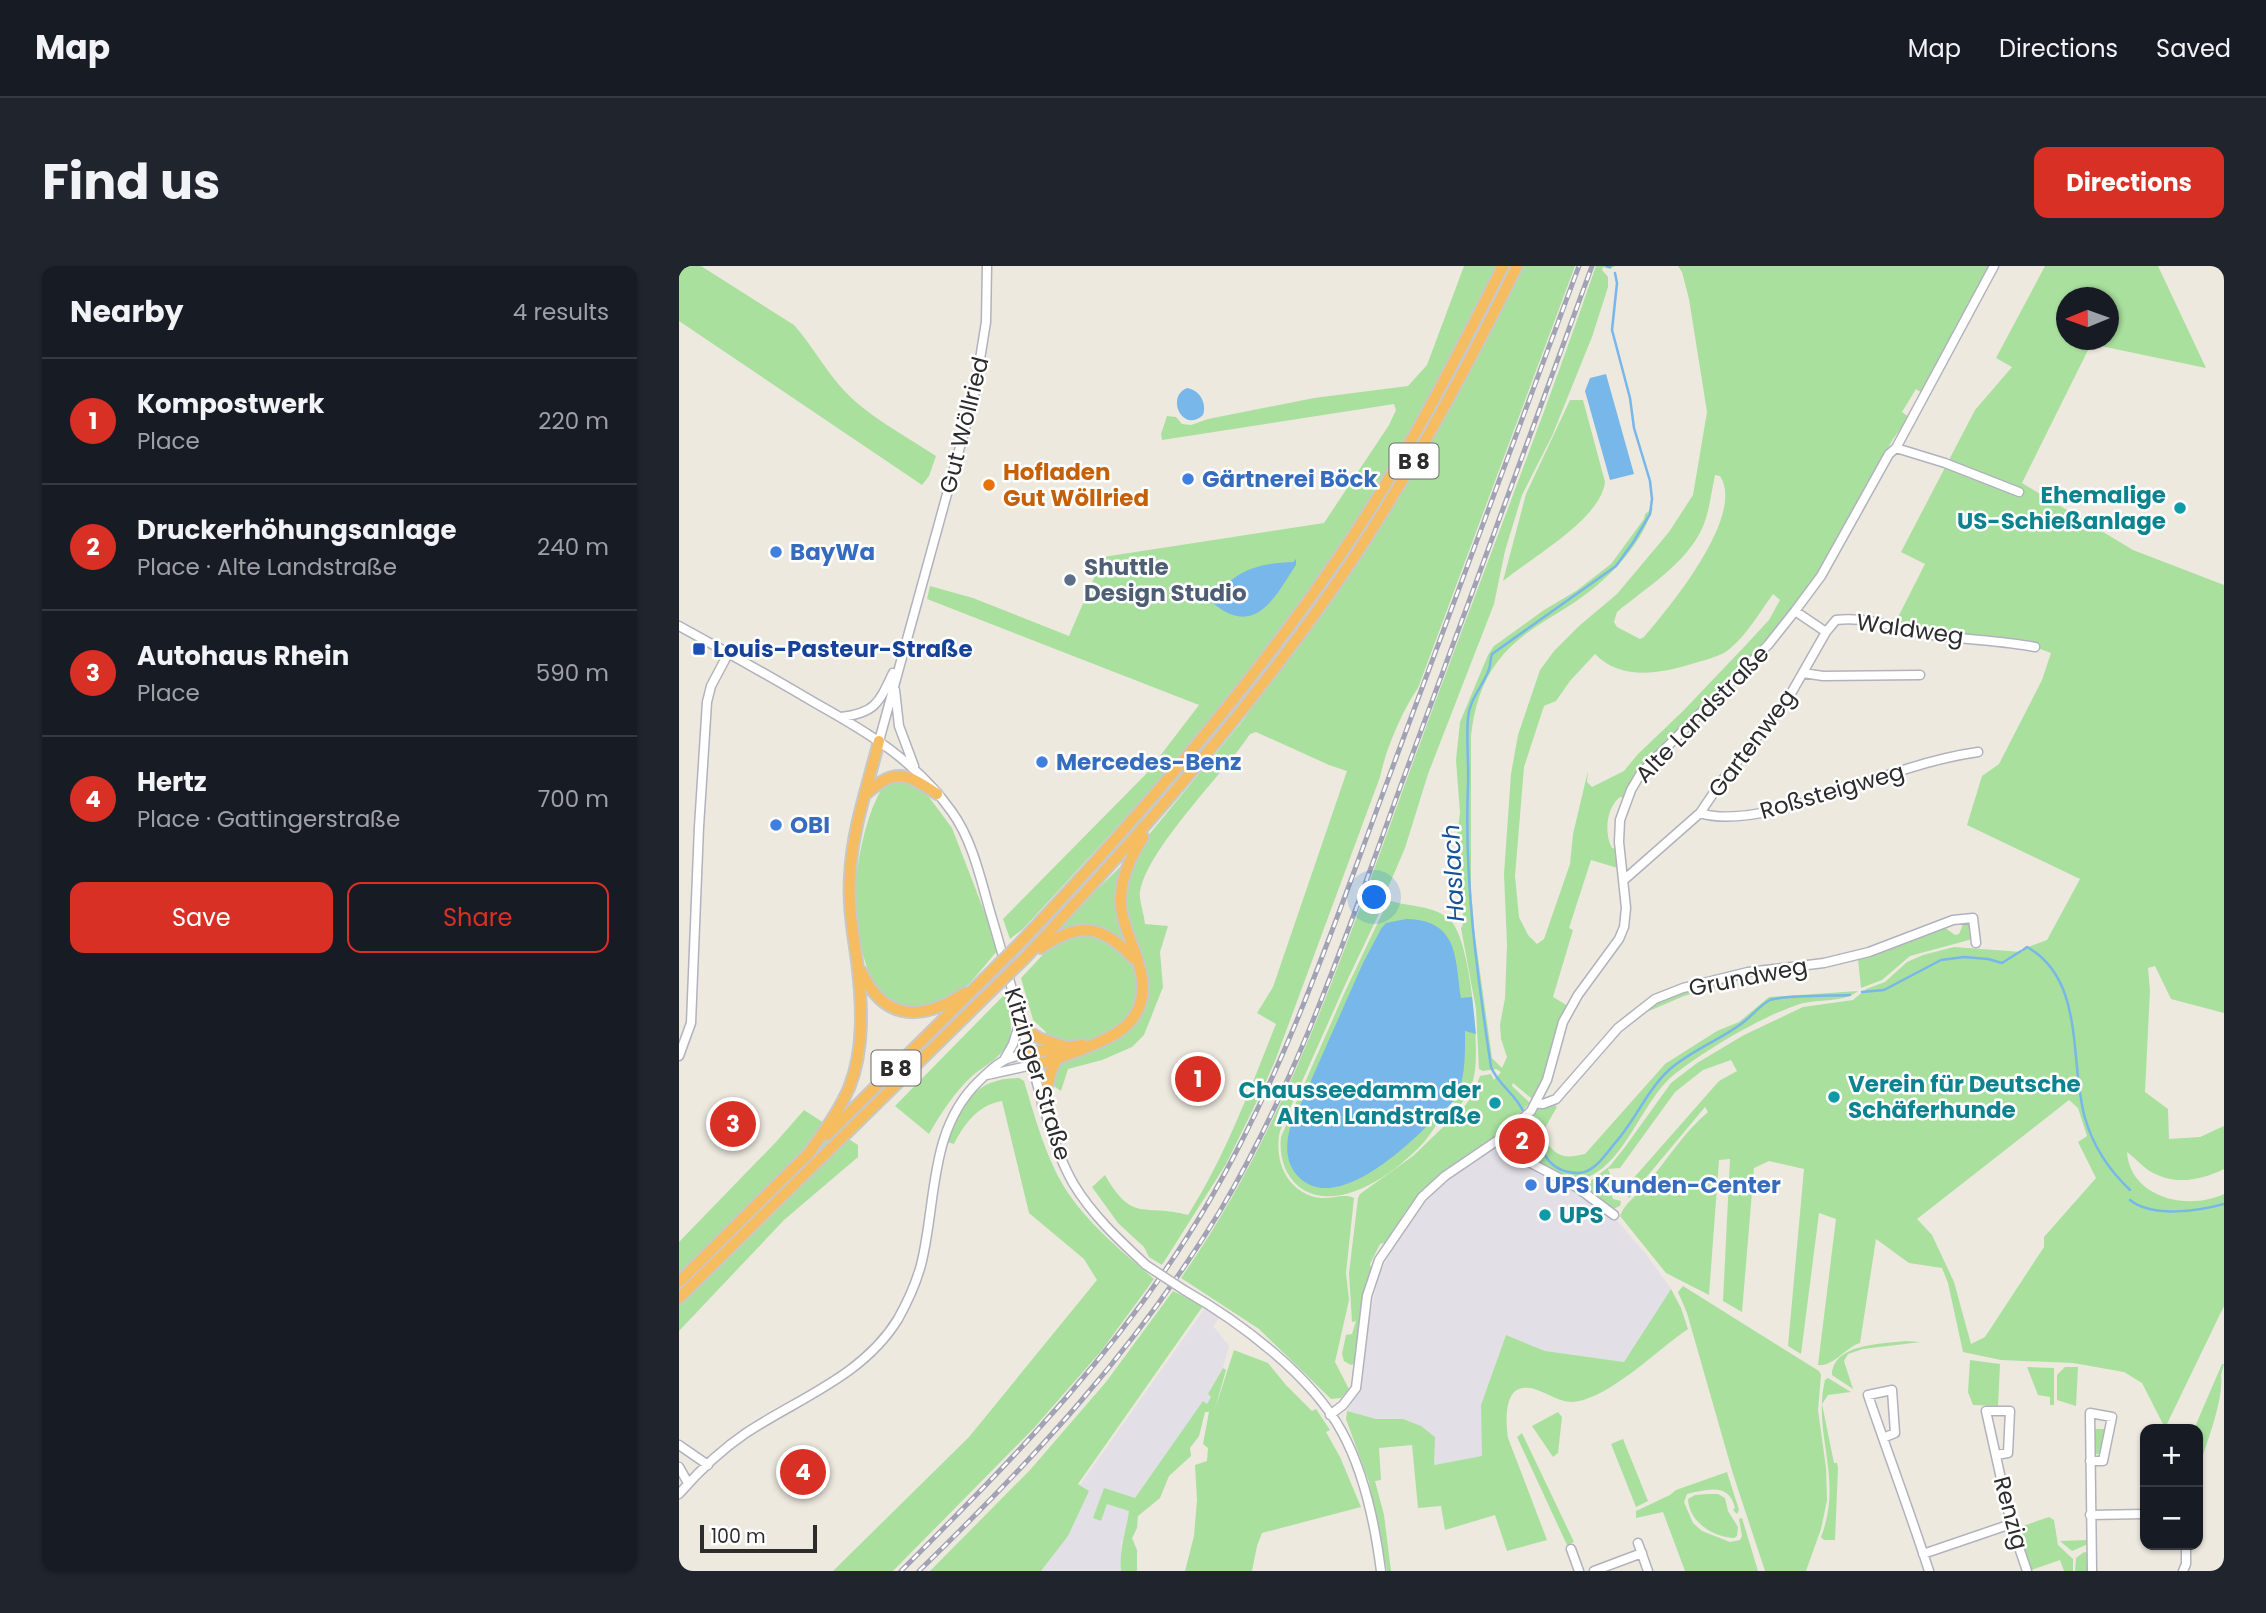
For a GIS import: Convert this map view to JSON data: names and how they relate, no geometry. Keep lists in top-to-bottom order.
{
  "streets": {
    "highway": ["B 8"],
    "street": [
      "Gut Wöllried",
      "Waldweg",
      "Alte Landstraße",
      "Gartenweg",
      "Roßsteigweg",
      "Grundweg",
      "Kitzinger Straße",
      "Renzig"
    ]
  },
  "crossings": [
    ["Waldweg", "Alte Landstraße"],
    ["Waldweg", "Gartenweg"],
    ["Alte Landstraße", "Grundweg"],
    ["Alte Landstraße", "Kitzinger Straße"],
    ["Gartenweg", "Roßsteigweg"]
  ],
  "water": ["Haslach"],
  "places": {
    "other": [
      "Gärtnerei Böck",
      "Hofladen Gut Wöllried",
      "Ehemalige US-Schießanlage",
      "BayWa",
      "Shuttle Design Studio",
      "Mercedes-Benz",
      "OBI",
      "Verein für Deutsche Schäferhunde",
      "Chausseedamm der Alten Landstraße",
      "UPS Kunden-Center",
      "UPS"
    ],
    "transit": ["Louis-Pasteur-Straße"]
  },
  "scale_bar": "100 m",
  "north": "left",
  "page": {
    "header": "Map",
    "nav": ["Map", "Directions", "Saved"],
    "title": "Find us",
    "buttons": [
      "Directions",
      ["Save", "Share"]
    ],
    "heading": ["Nearby", "4 results"],
    "list": [
      {
        "mark": "1",
        "name": "Kompostwerk",
        "note": "Place",
        "value": "220 m"
      },
      {
        "mark": "2",
        "name": "Druckerhöhungsanlage",
        "note": "Place · Alte Landstraße",
        "value": "240 m"
      },
      {
        "mark": "3",
        "name": "Autohaus Rhein",
        "note": "Place",
        "value": "590 m"
      },
      {
        "mark": "4",
        "name": "Hertz",
        "note": "Place · Gattingerstraße",
        "value": "700 m"
      }
    ],
    "pins": [
      "1",
      "3",
      "2",
      "4"
    ],
    "map_buttons": ["+", "−"],
    "scale": "100 m"
  }
}
